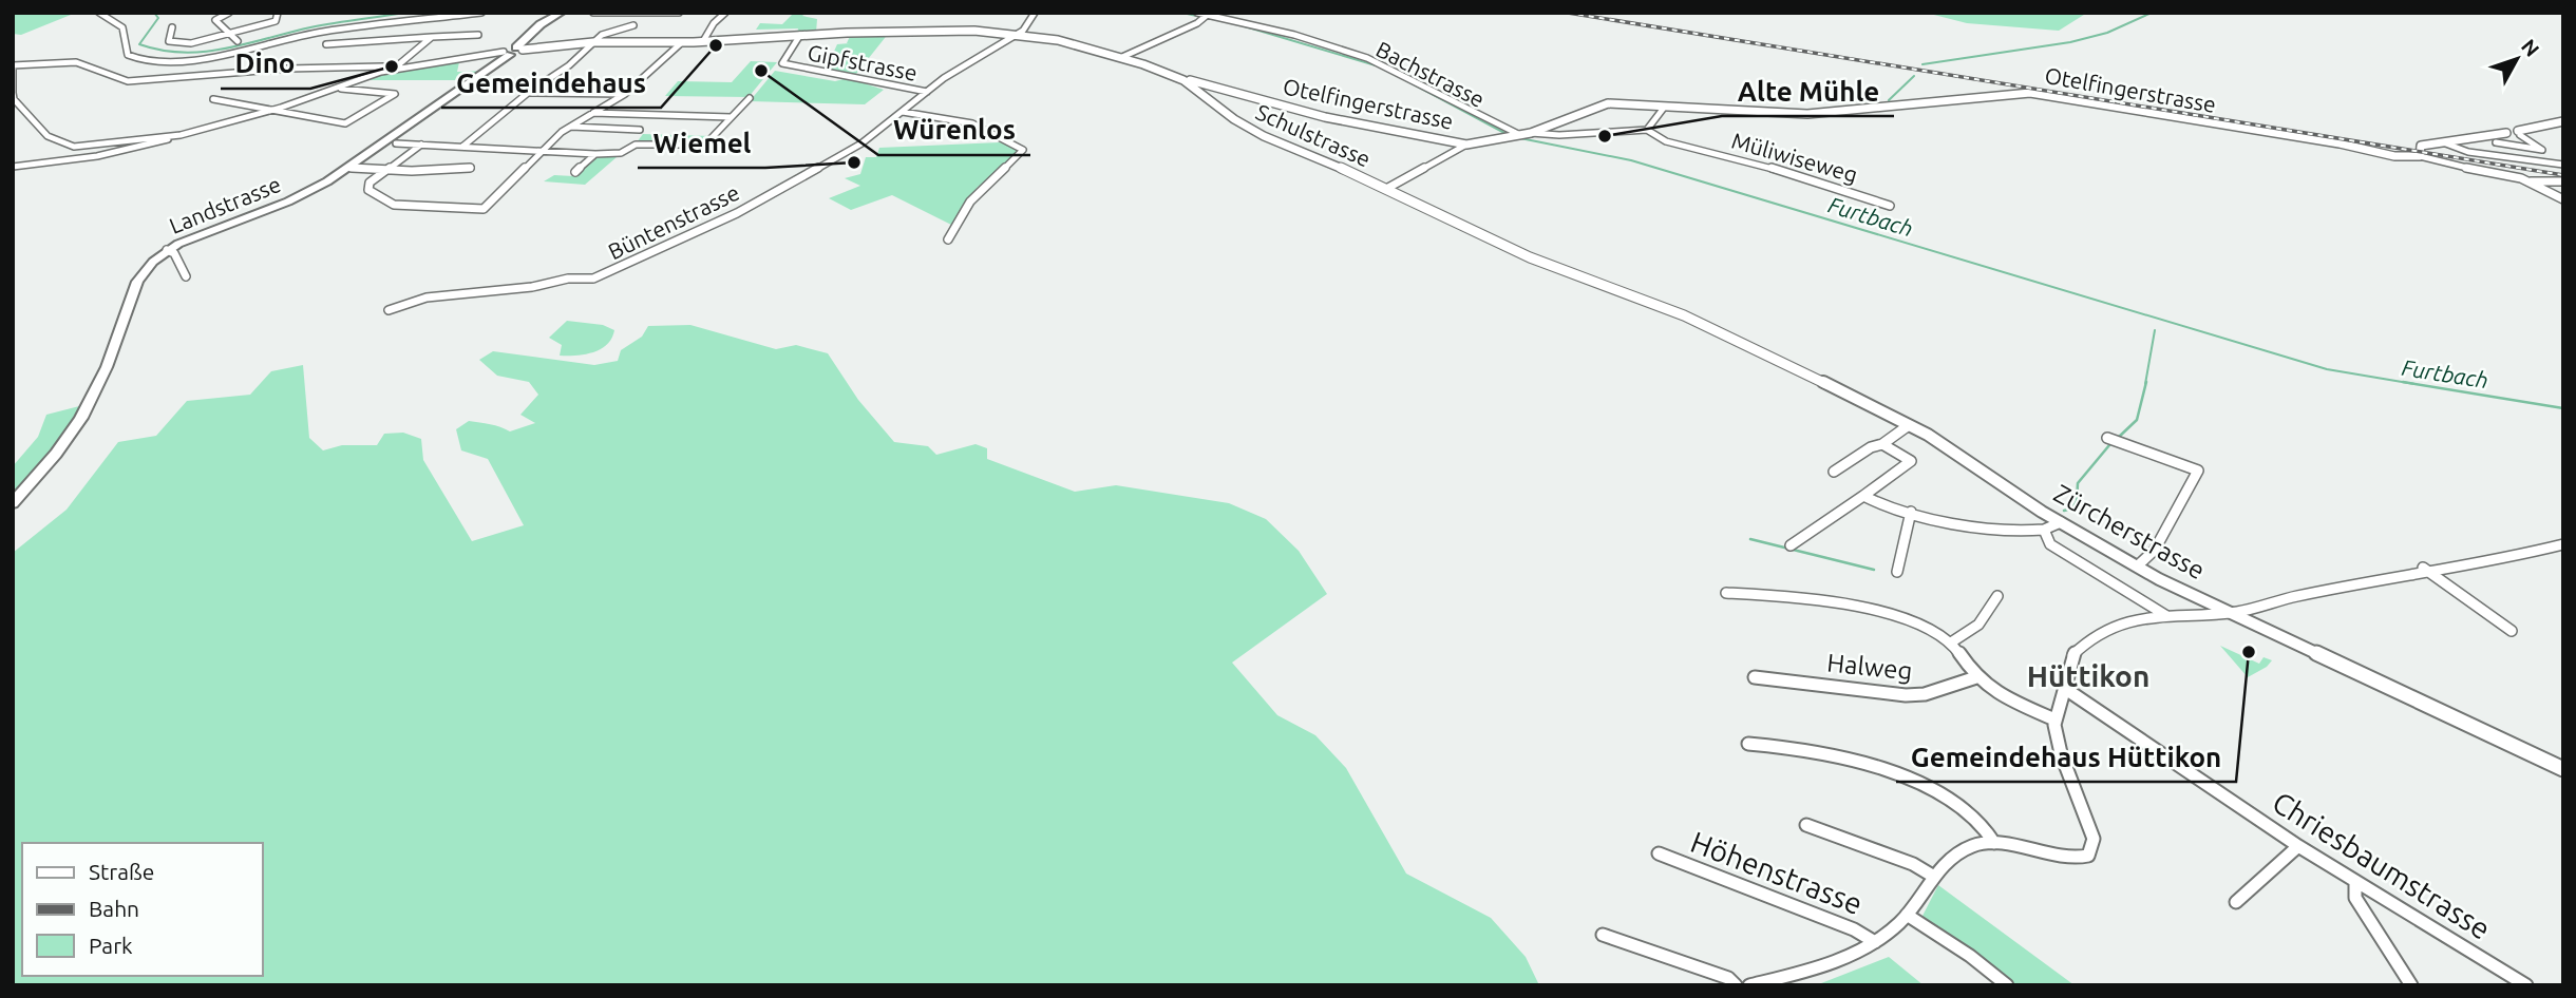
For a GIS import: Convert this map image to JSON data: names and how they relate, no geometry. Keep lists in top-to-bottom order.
{
  "streets": {
    "main road": ["Landstrasse"],
    "street": [
      "Gipfstrasse",
      "Bachstrasse",
      "Otelfingerstrasse",
      "Schulstrasse",
      "Müliwiseweg",
      "Büntenstrasse",
      "Zürcherstrasse",
      "Halweg",
      "Chriesbaumstrasse",
      "Höhenstrasse"
    ]
  },
  "crossings": [
    ["Gipfstrasse", "Schulstrasse"],
    ["Gipfstrasse", "Büntenstrasse"],
    ["Bachstrasse", "Otelfingerstrasse"],
    ["Otelfingerstrasse", "Schulstrasse"],
    ["Otelfingerstrasse", "Müliwiseweg"],
    ["Schulstrasse", "Landstrasse"],
    ["Schulstrasse", "Büntenstrasse"],
    ["Schulstrasse", "Zürcherstrasse"]
  ],
  "districts": ["Hüttikon"],
  "water": ["Furtbach"],
  "places": [
    "Gemeindehaus",
    "Dino",
    "Würenlos",
    "Alte Mühle",
    "Wiemel",
    "Gemeindehaus Hüttikon"
  ],
  "legend": ["Straße", "Bahn", "Park"],
  "north": "top right"
}
